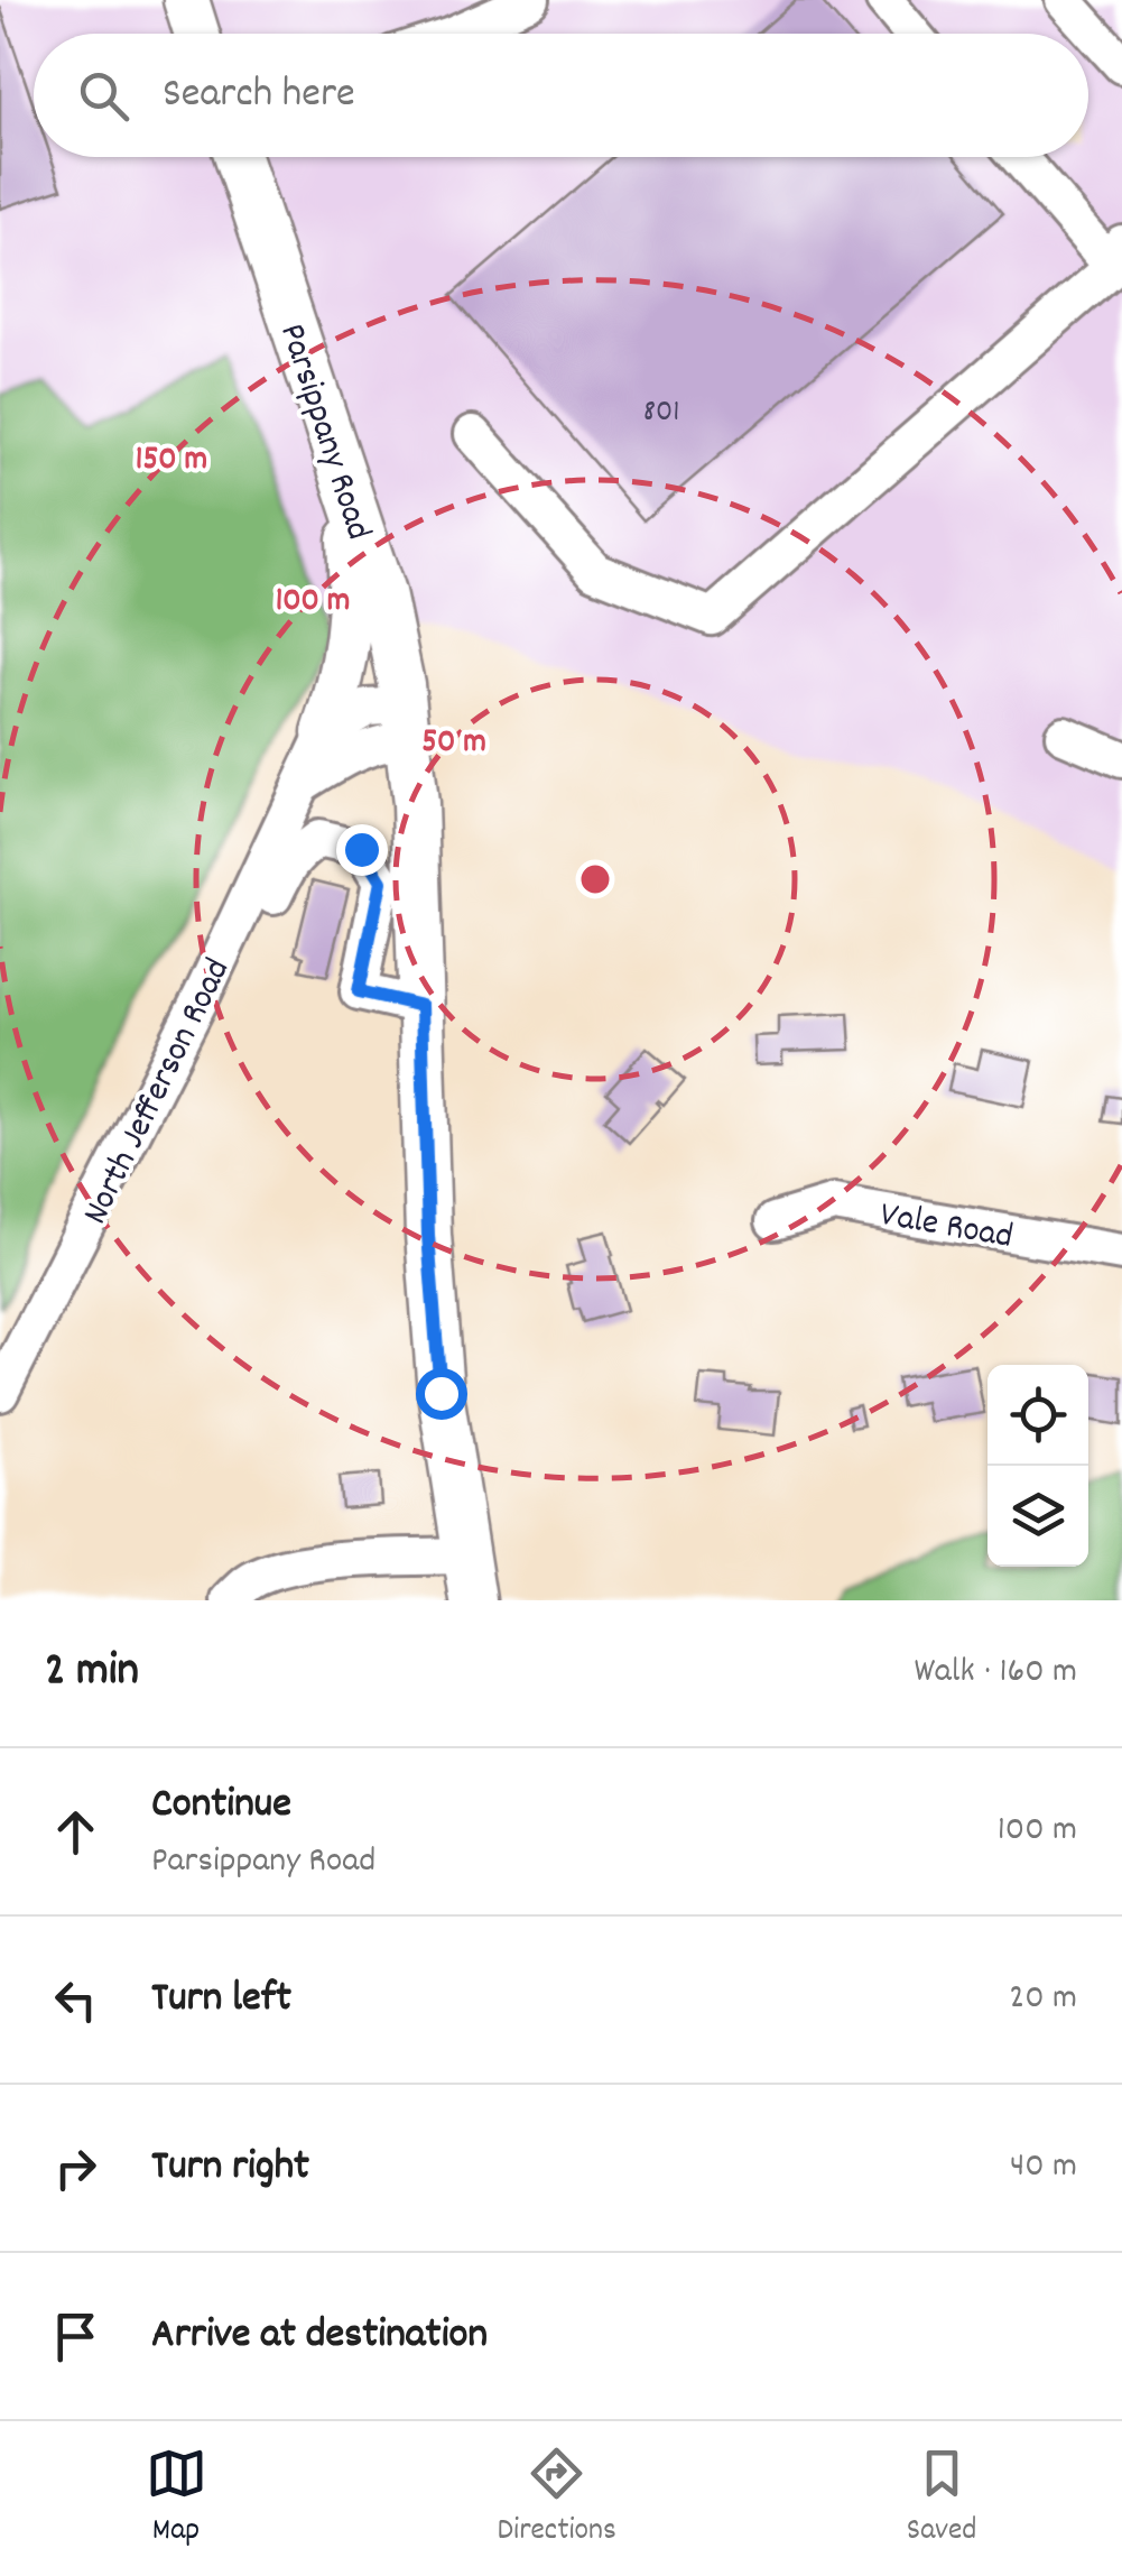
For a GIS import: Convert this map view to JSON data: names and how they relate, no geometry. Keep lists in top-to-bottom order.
{
  "streets": {
    "main road": ["Parsippany Road"],
    "street": ["North Jefferson Road", "Vale Road"]
  },
  "house_numbers": ["801"],
  "page": {
    "search": "Search here",
    "heading": ["2 min", "Walk · 160 m"],
    "list": [
      ["Continue", "Parsippany Road", "100 m"],
      ["Turn left", "20 m"],
      ["Turn right", "40 m"],
      "Arrive at destination"
    ],
    "nav": ["Map", "Directions", "Saved"]
  },
  "rings": ["150 m", "100 m", "50 m"]
}
